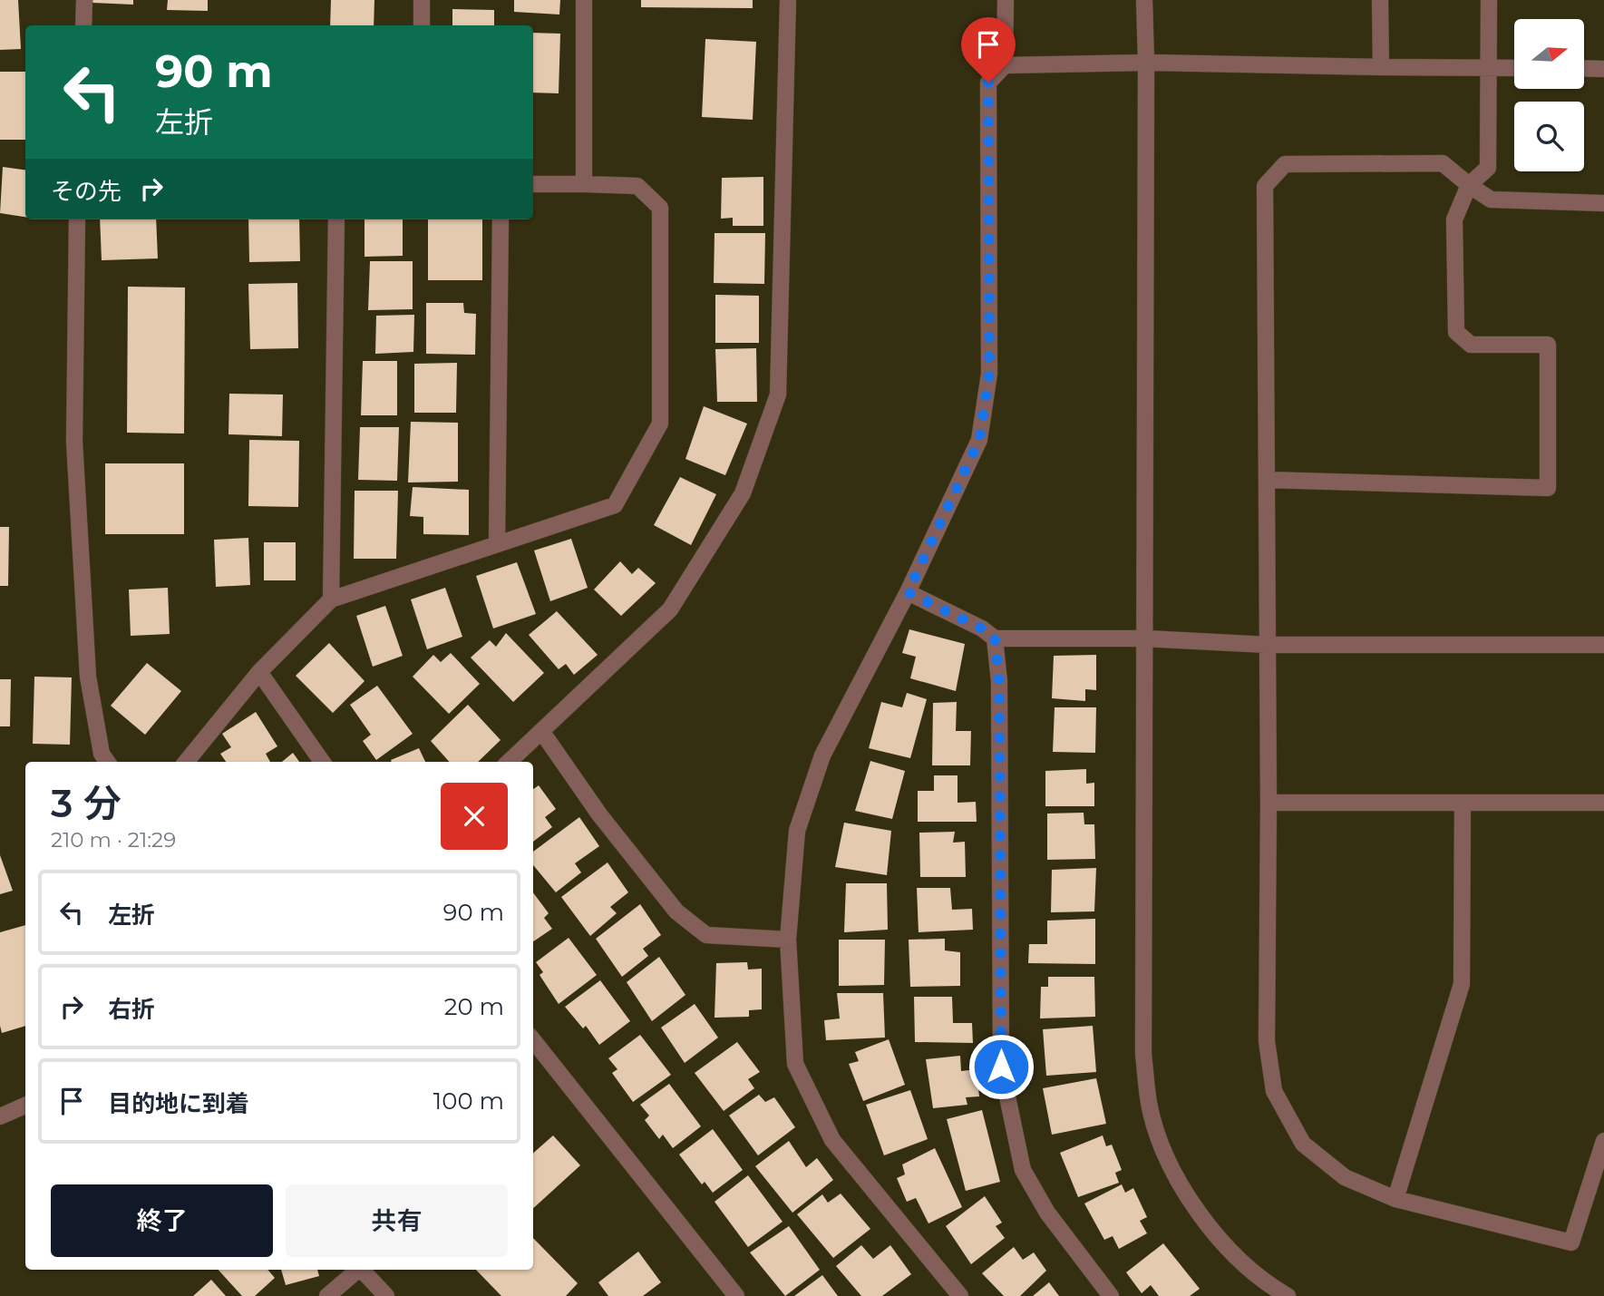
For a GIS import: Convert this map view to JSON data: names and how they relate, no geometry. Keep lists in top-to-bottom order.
{
  "north": "right",
  "page": {
    "turn": ["90 m", "左折"],
    "then": "その先",
    "heading": ["3 分", "210 m · 21:29"],
    "list": [
      {
        "name": "左折",
        "value": "90 m"
      },
      {
        "name": "右折",
        "value": "20 m"
      },
      {
        "name": "目的地に到着",
        "value": "100 m"
      }
    ],
    "buttons": ["終了", "共有"]
  }
}
